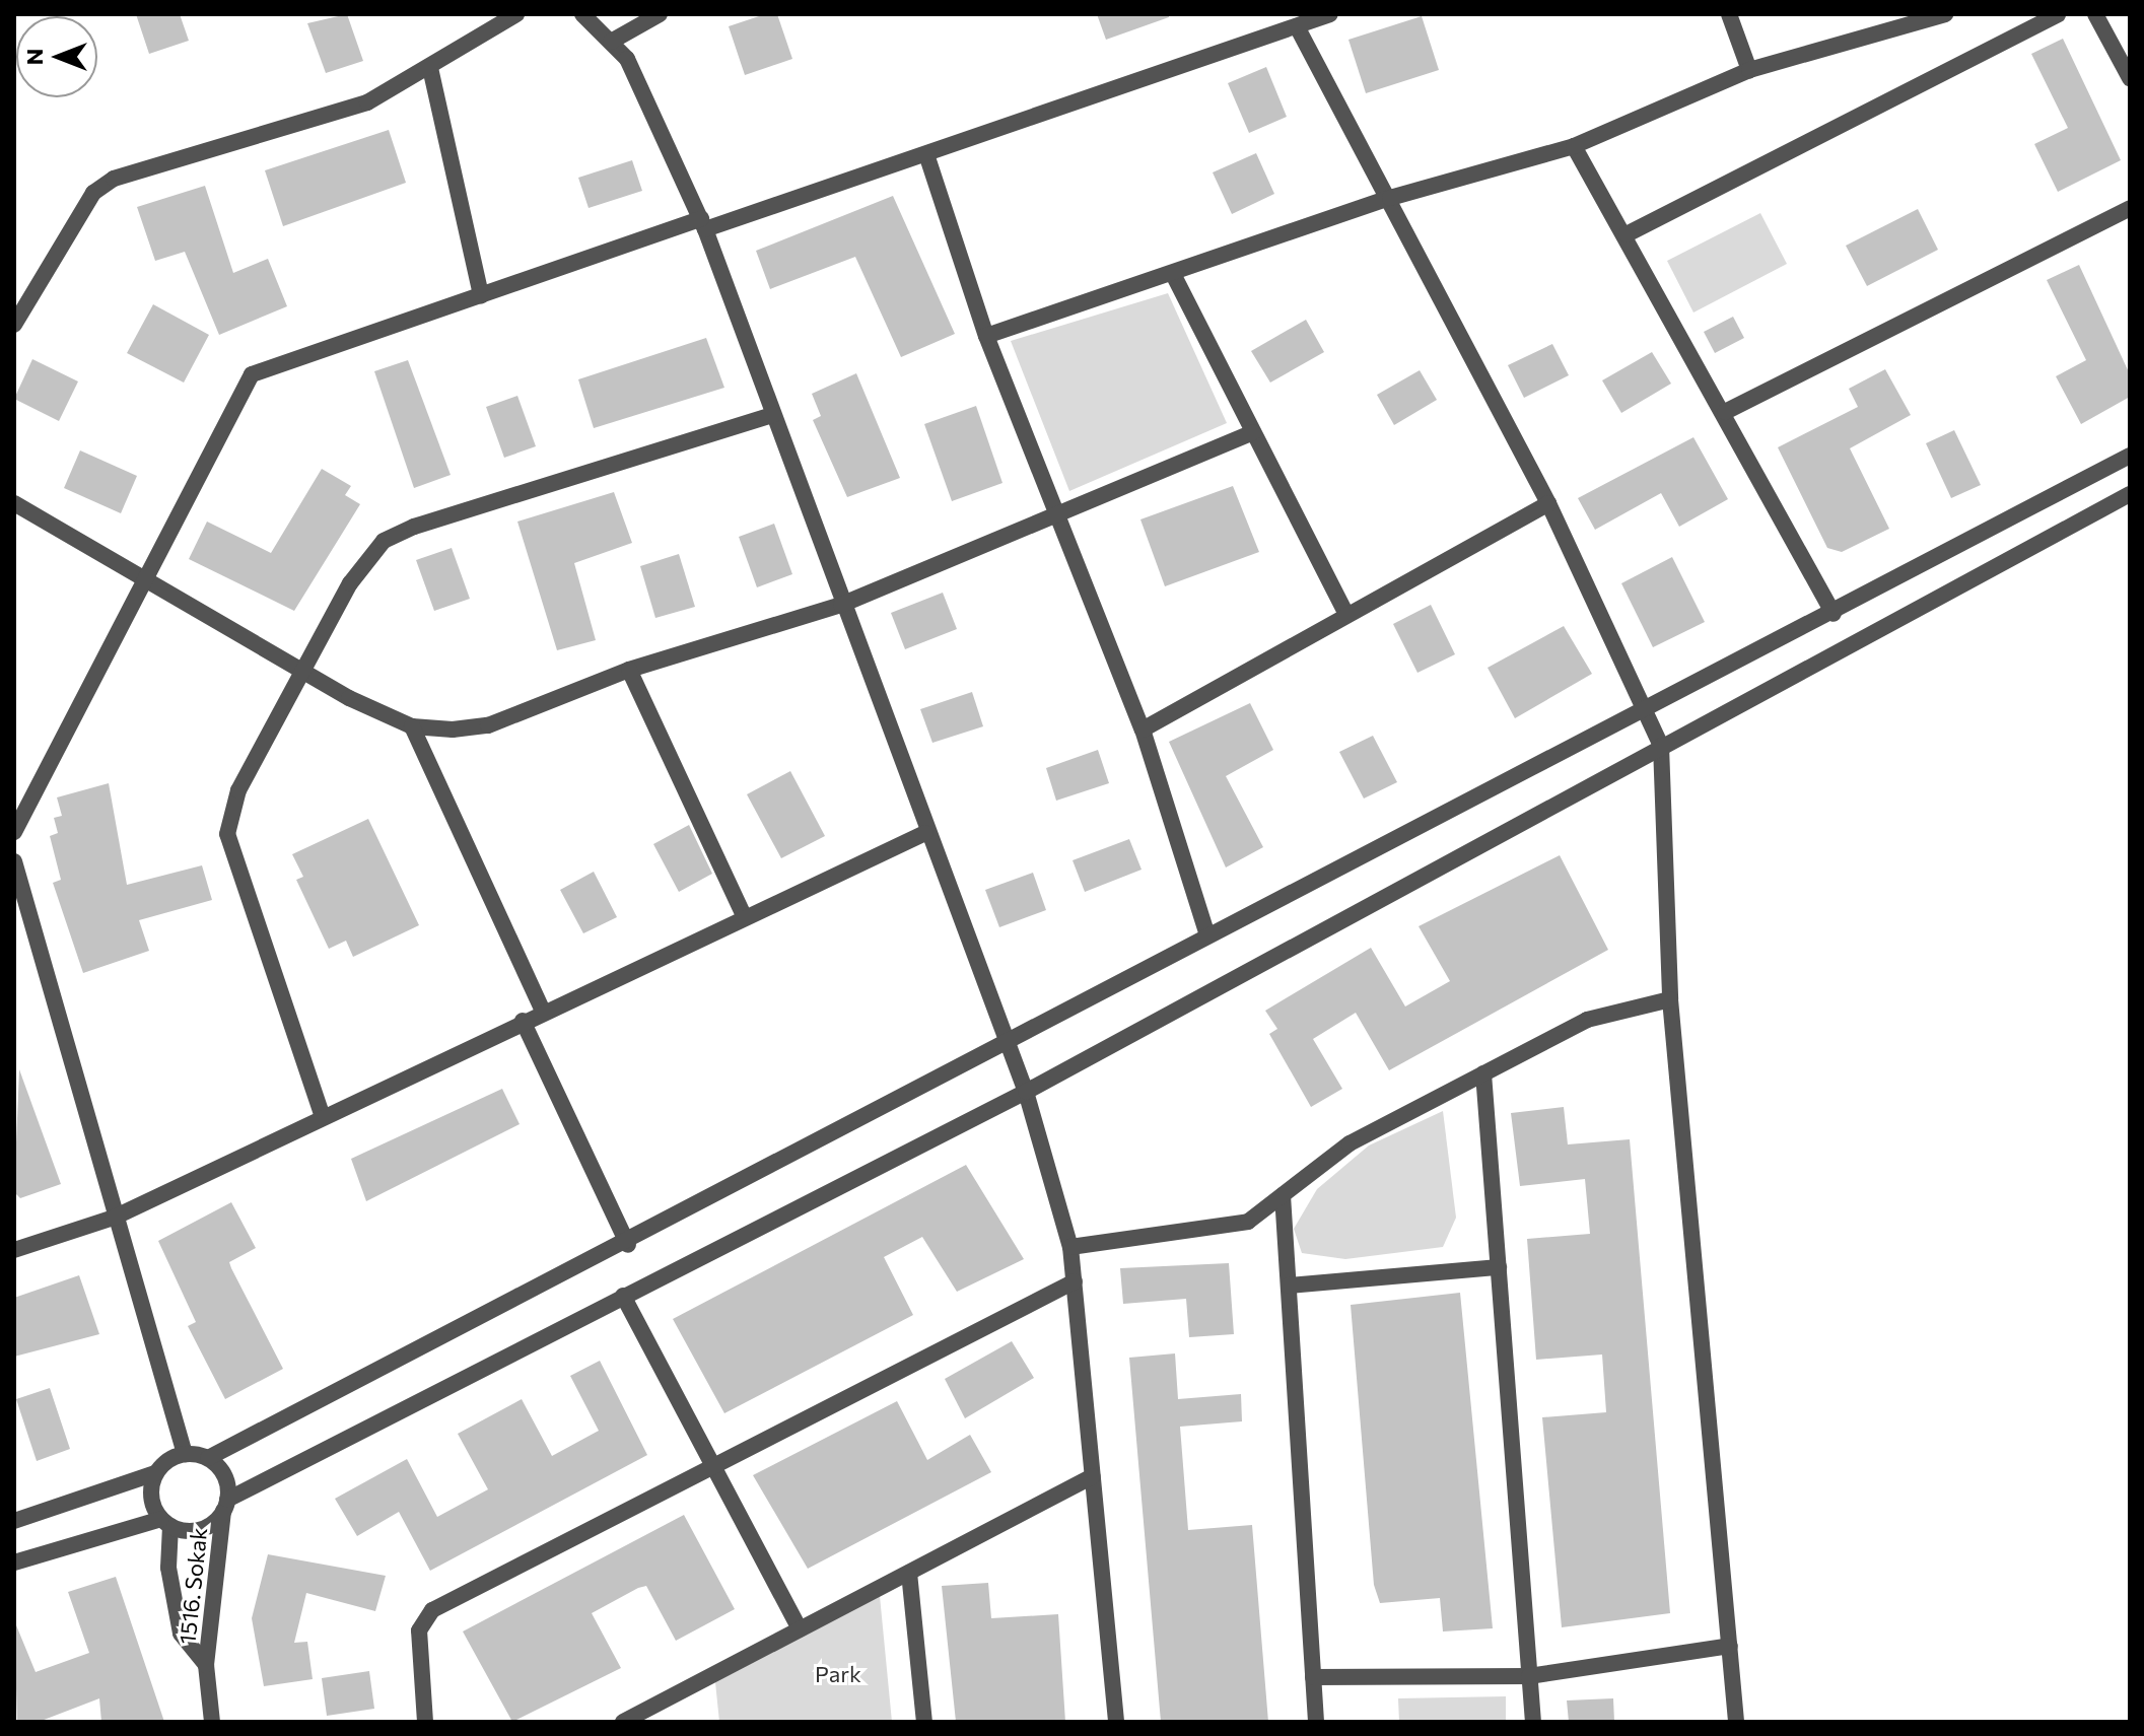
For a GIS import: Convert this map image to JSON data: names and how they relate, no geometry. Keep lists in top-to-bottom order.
{
  "streets": {
    "street": ["1516. Sokak"]
  },
  "parks": ["Park"],
  "north": "left"
}
